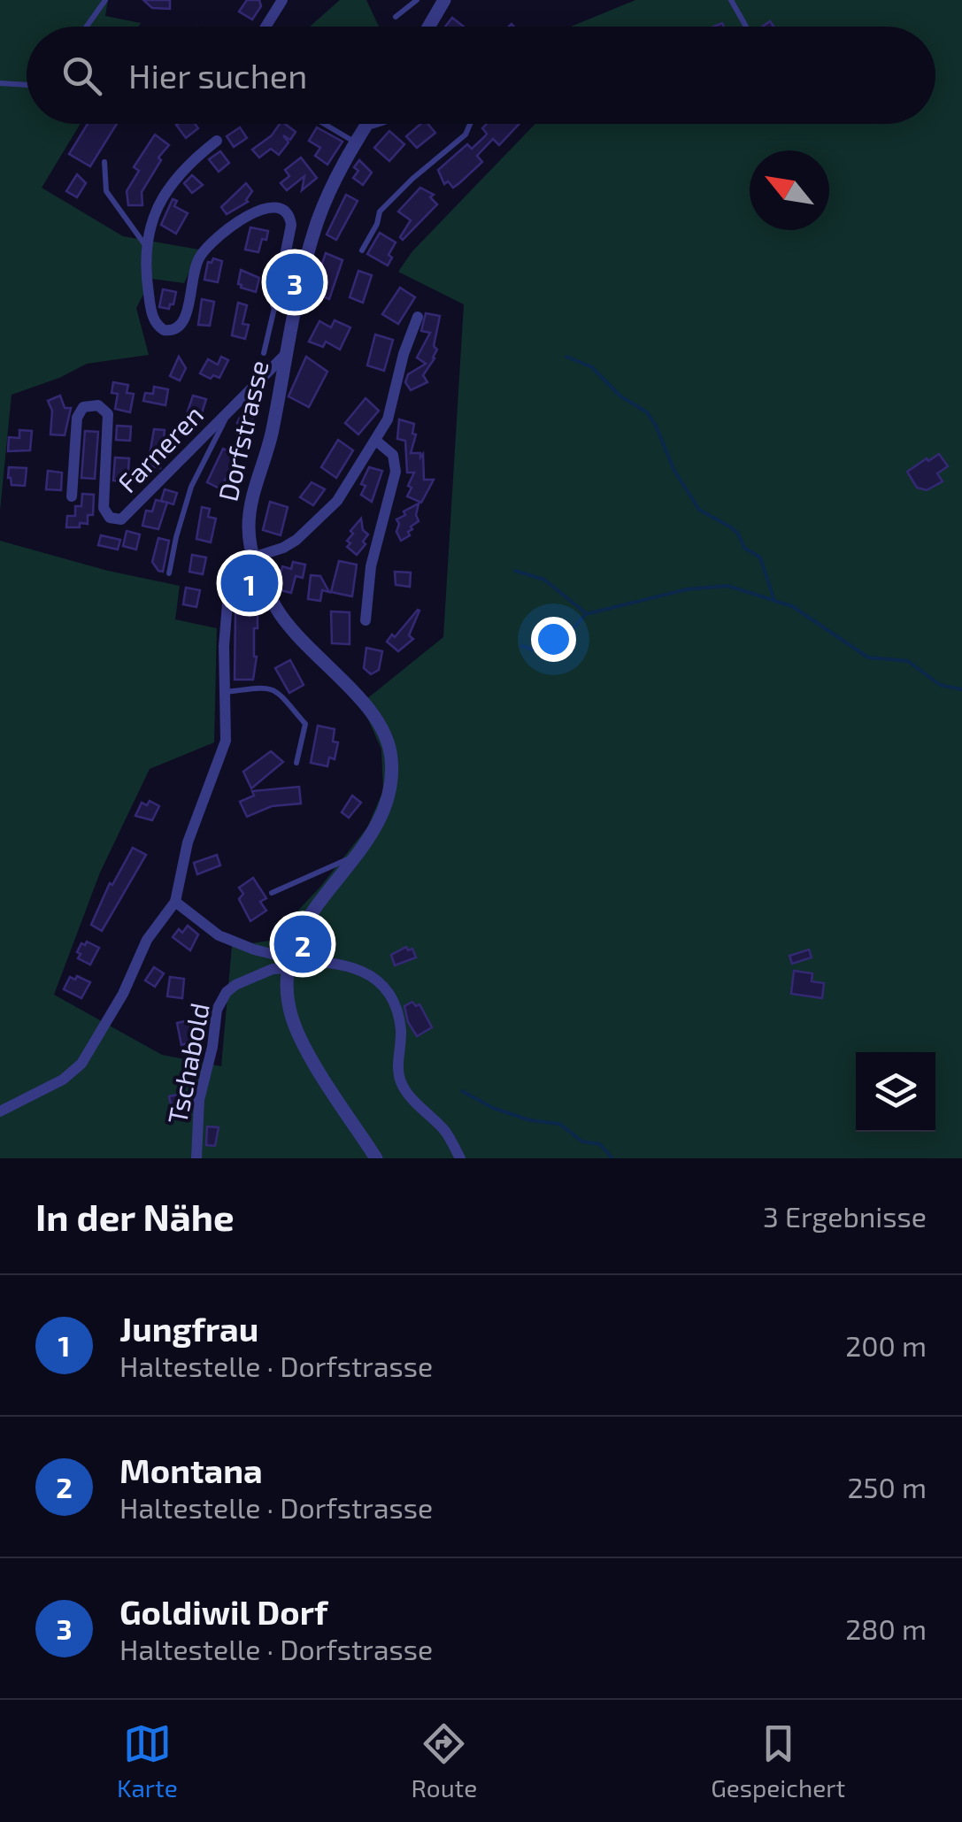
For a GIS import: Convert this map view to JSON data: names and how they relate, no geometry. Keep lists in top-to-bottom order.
{
  "streets": {
    "street": ["Dorfstrasse", "Farneren", "Tschabold"]
  },
  "crossings": [
    ["Dorfstrasse", "Farneren"],
    ["Dorfstrasse", "Tschabold"]
  ],
  "north": "top left",
  "page": {
    "search": "Hier suchen",
    "pins": ["3", "1", "2"],
    "heading": ["In der Nähe", "3 Ergebnisse"],
    "list": [
      {
        "mark": "1",
        "name": "Jungfrau",
        "note": "Haltestelle · Dorfstrasse",
        "value": "200 m"
      },
      {
        "mark": "2",
        "name": "Montana",
        "note": "Haltestelle · Dorfstrasse",
        "value": "250 m"
      },
      {
        "mark": "3",
        "name": "Goldiwil Dorf",
        "note": "Haltestelle · Dorfstrasse",
        "value": "280 m"
      }
    ],
    "nav": ["Karte", "Route", "Gespeichert"]
  }
}
